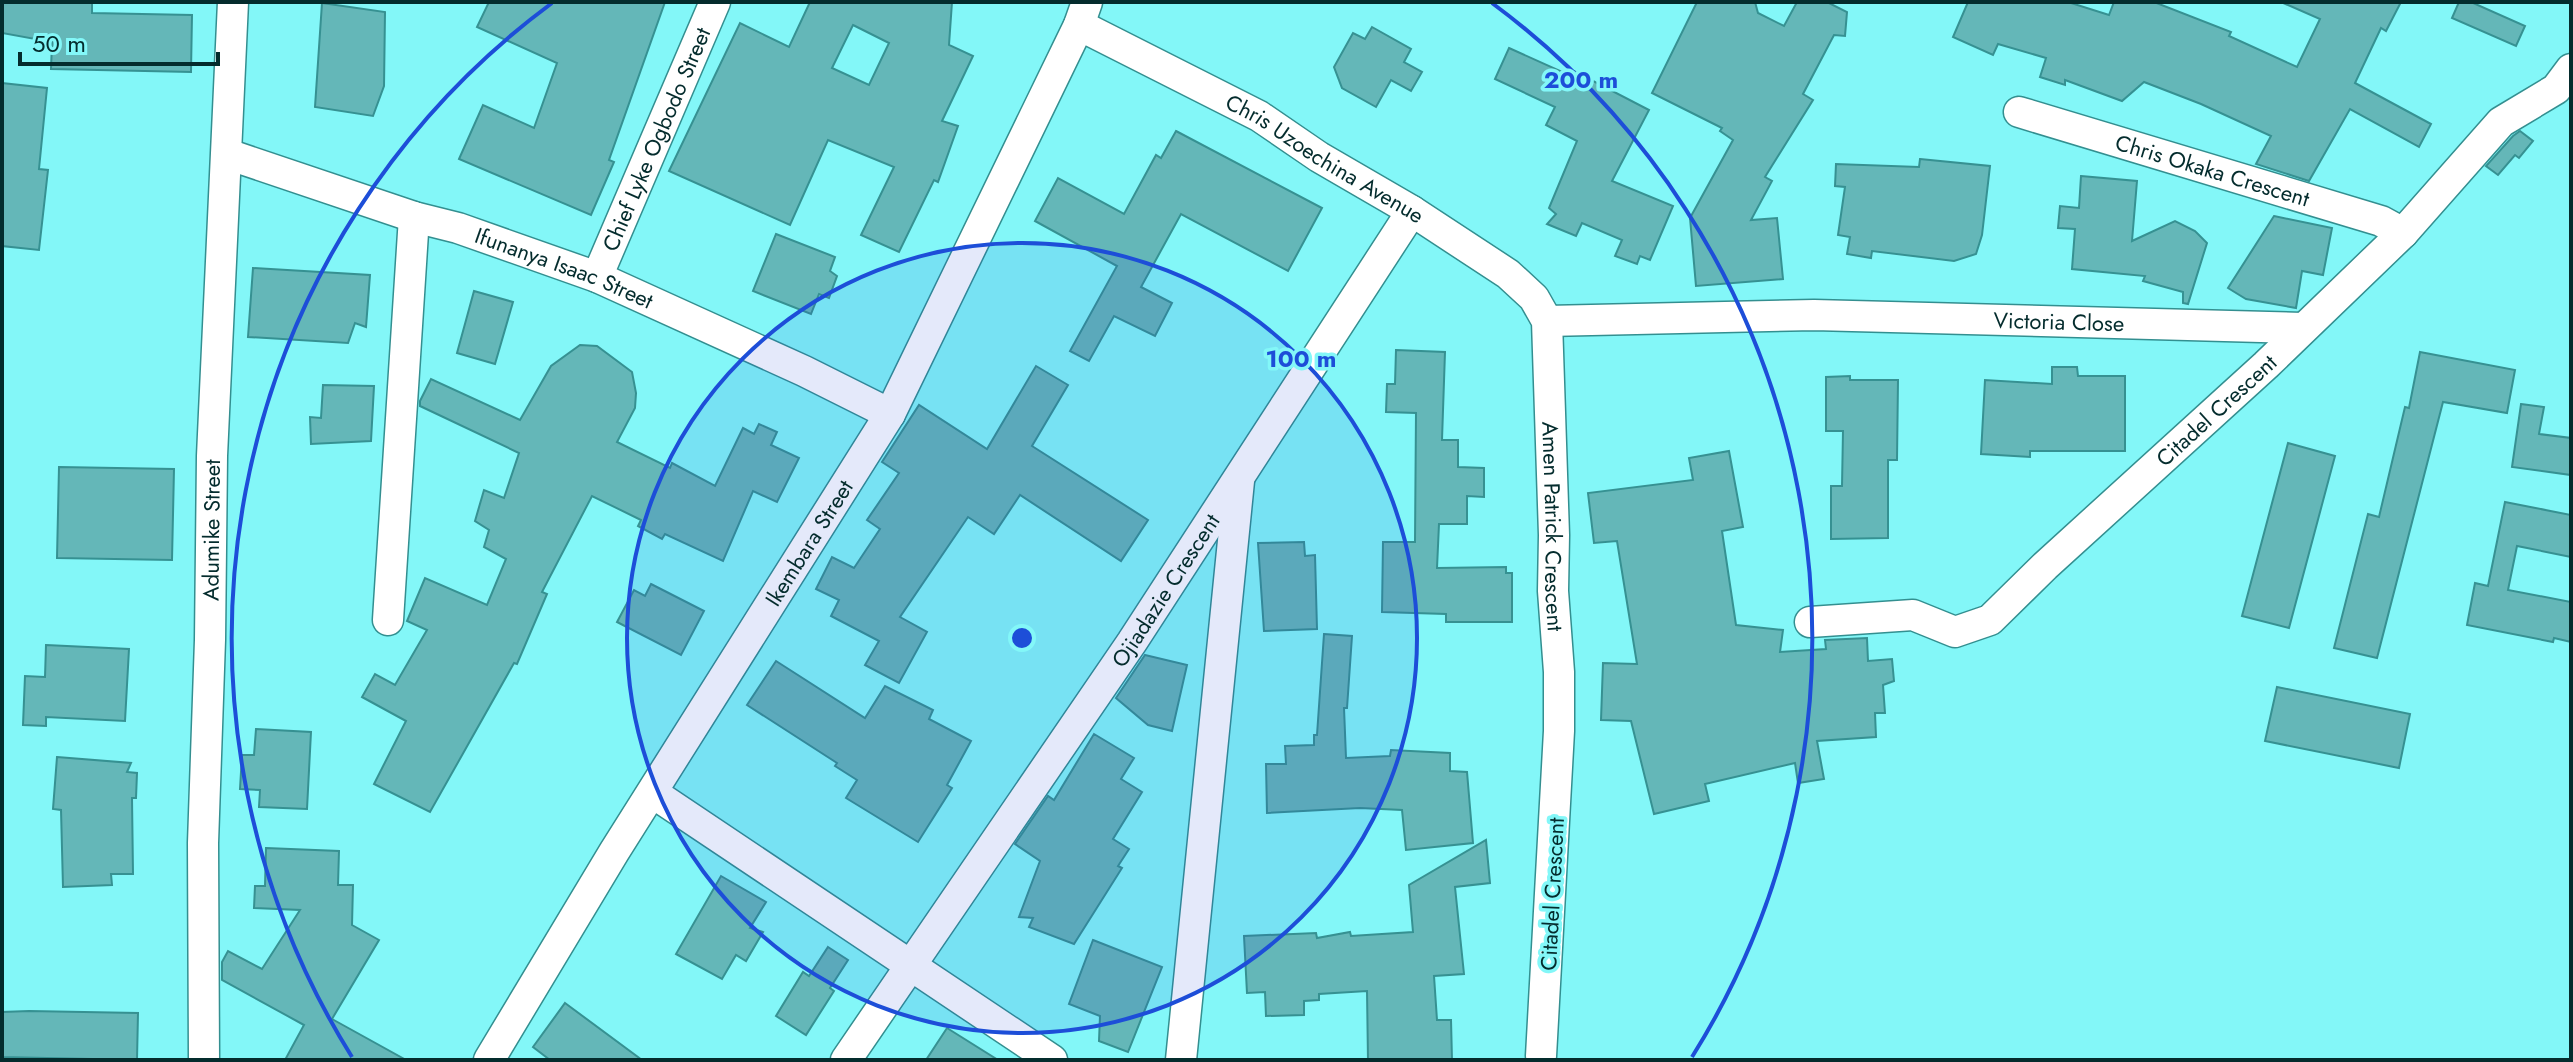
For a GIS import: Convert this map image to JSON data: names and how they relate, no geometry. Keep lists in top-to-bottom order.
{
  "streets": {
    "street": [
      "Chief Lyke Ogbodo Street",
      "Chris Uzoechina Avenue",
      "Chris Okaka Crescent",
      "Ifunanya Isaac Street",
      "Victoria Close",
      "Citadel Crescent",
      "Amen Patrick Crescent",
      "Adumike Street",
      "Ikembara Street",
      "Ojiadazie Crescent"
    ]
  },
  "crossings": [
    ["Chief Lyke Ogbodo Street", "Ifunanya Isaac Street"],
    ["Chris Uzoechina Avenue", "Victoria Close"],
    ["Chris Uzoechina Avenue", "Amen Patrick Crescent"],
    ["Chris Uzoechina Avenue", "Ikembara Street"],
    ["Chris Uzoechina Avenue", "Ojiadazie Crescent"],
    ["Chris Okaka Crescent", "Citadel Crescent"],
    ["Ifunanya Isaac Street", "Adumike Street"],
    ["Ifunanya Isaac Street", "Ikembara Street"],
    ["Victoria Close", "Citadel Crescent"],
    ["Victoria Close", "Amen Patrick Crescent"],
    ["Citadel Crescent", "Amen Patrick Crescent"]
  ],
  "scale_bar": "50 m",
  "rings": ["200 m", "100 m"]
}
